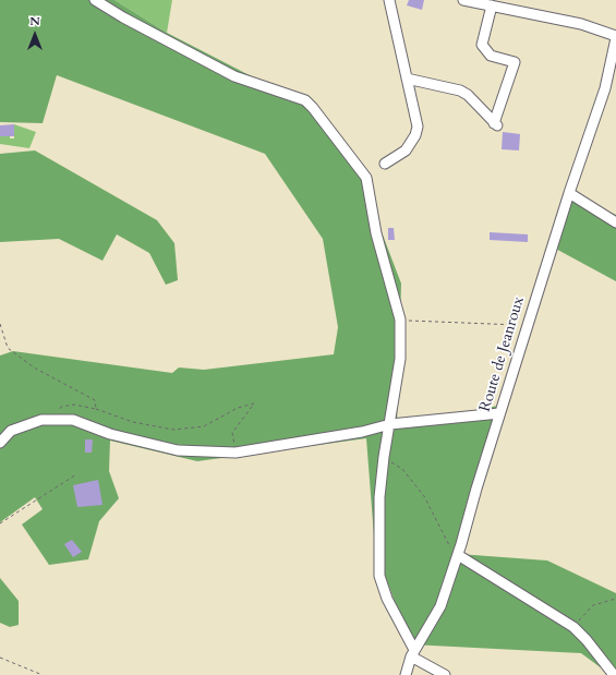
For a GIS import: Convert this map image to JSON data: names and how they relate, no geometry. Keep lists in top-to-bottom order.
{
  "streets": {
    "street": ["Route de Jeanroux"]
  },
  "north": "top"
}
